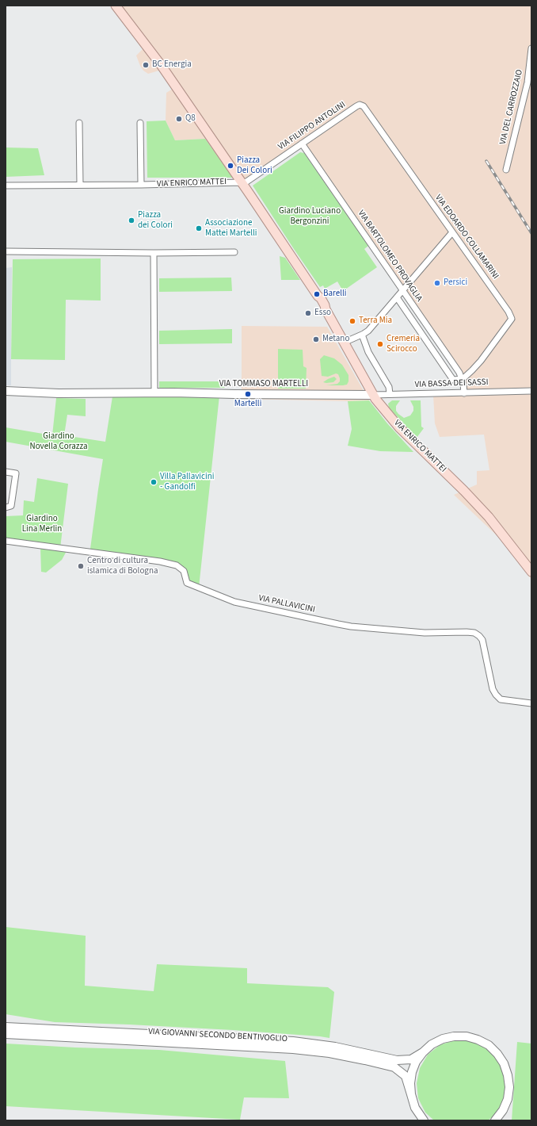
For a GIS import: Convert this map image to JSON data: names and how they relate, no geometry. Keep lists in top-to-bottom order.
{
  "streets": {
    "main road": ["VIA ENRICO MATTEI"],
    "street": [
      "VIA DEL CARROZZAIO",
      "VIA FILIPPO ANTOLINI",
      "VIA EDOARDO COLLAMARINI",
      "VIA BARTOLOMEO PROVAGLIA",
      "VIA BASSA DEI SASSI",
      "VIA TOMMASO MARTELLI",
      "VIA PALLAVICINI",
      "VIA GIOVANNI SECONDO BENTIVOGLIO"
    ]
  },
  "crossings": [
    ["VIA FILIPPO ANTOLINI", "VIA ENRICO MATTEI"],
    ["VIA FILIPPO ANTOLINI", "VIA EDOARDO COLLAMARINI"],
    ["VIA FILIPPO ANTOLINI", "VIA BARTOLOMEO PROVAGLIA"],
    ["VIA ENRICO MATTEI", "VIA BASSA DEI SASSI"],
    ["VIA ENRICO MATTEI", "VIA TOMMASO MARTELLI"],
    ["VIA EDOARDO COLLAMARINI", "VIA BARTOLOMEO PROVAGLIA"],
    ["VIA BARTOLOMEO PROVAGLIA", "VIA BASSA DEI SASSI"],
    ["VIA BASSA DEI SASSI", "VIA TOMMASO MARTELLI"]
  ],
  "parks": ["Giardino Luciano Bergonzini", "Giardino Novella Corazza", "Giardino Lina Merlin"],
  "places": [
    "BC Energia",
    "Q8",
    "Piazza Dei Colori",
    "Piazza dei Colori",
    "Associazione Mattei Martelli",
    "Persici",
    "Barelli",
    "Esso",
    "Terra Mia",
    "Metano",
    "Cremeria Scirocco",
    "Martelli",
    "Villa Pallavicini - Gandolfi",
    "Centro di cultura islamica di Bologna"
  ]
}
